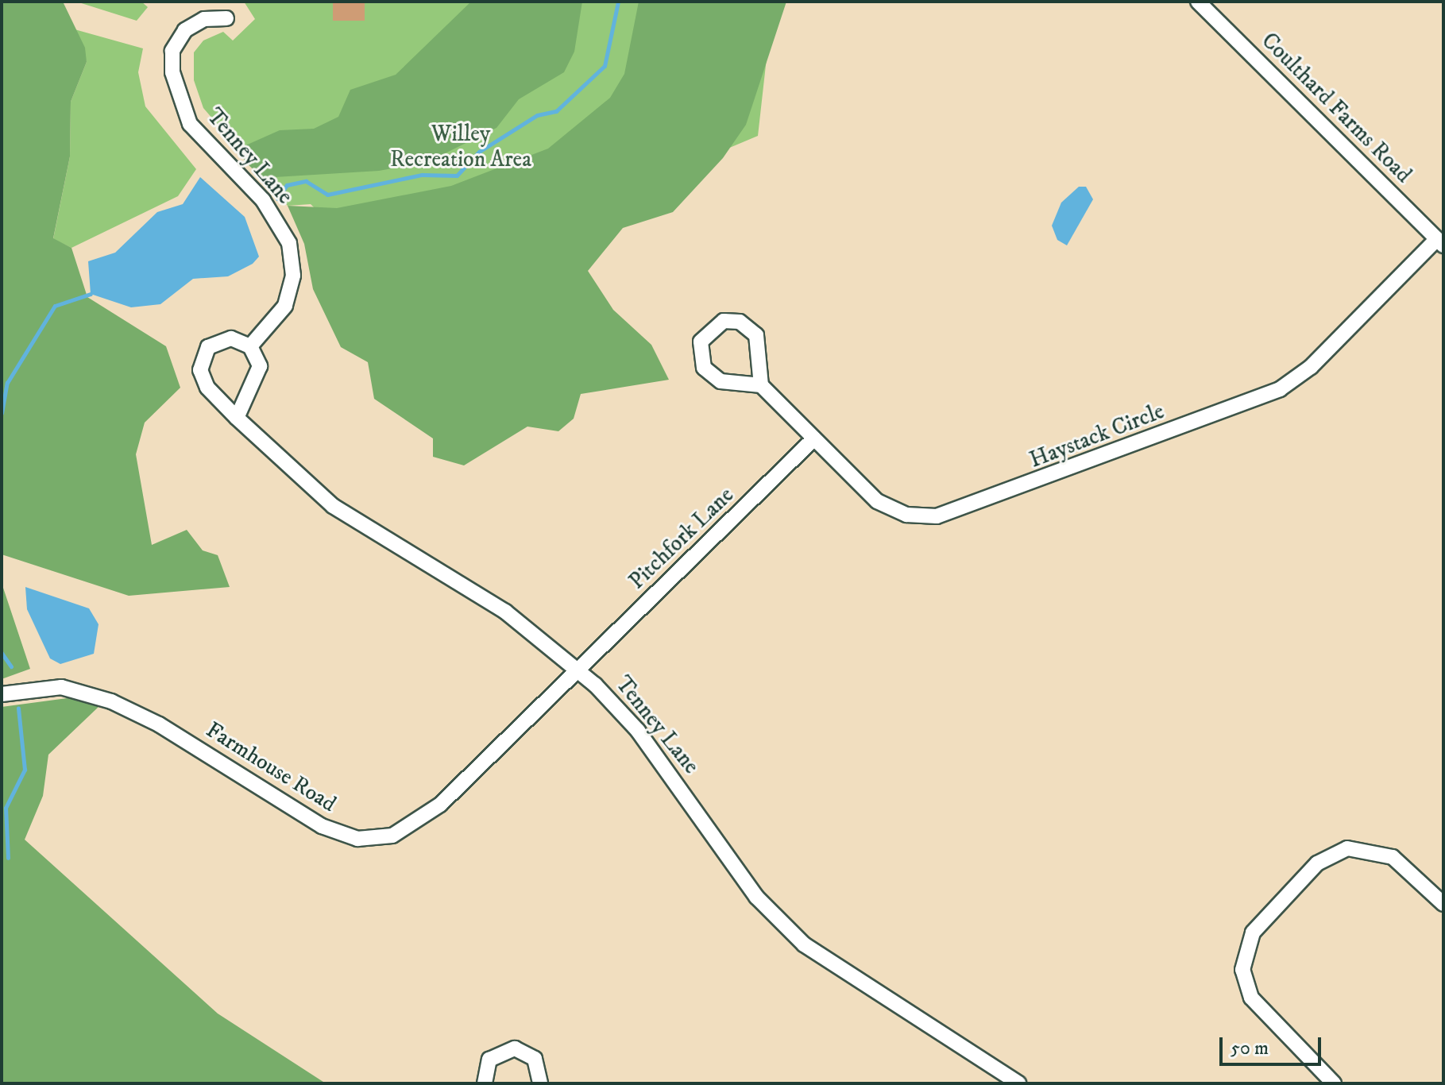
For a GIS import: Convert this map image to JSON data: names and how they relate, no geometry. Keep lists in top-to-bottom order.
{
  "streets": {
    "street": [
      "Coulthard Farms Road",
      "Tenney Lane",
      "Haystack Circle",
      "Pitchfork Lane",
      "Farmhouse Road"
    ]
  },
  "crossings": [
    ["Coulthard Farms Road", "Haystack Circle"],
    ["Tenney Lane", "Pitchfork Lane"],
    ["Tenney Lane", "Farmhouse Road"],
    ["Haystack Circle", "Pitchfork Lane"],
    ["Pitchfork Lane", "Farmhouse Road"]
  ],
  "parks": ["Willey Recreation Area"],
  "scale_bar": "50 m"
}
